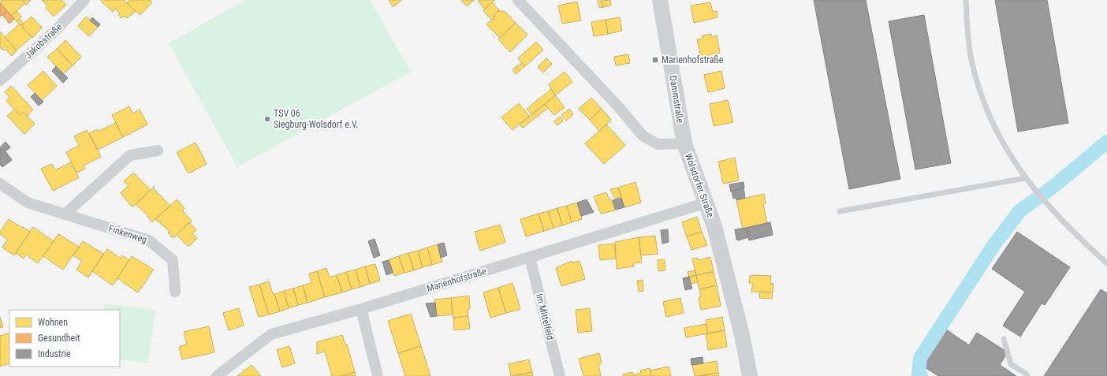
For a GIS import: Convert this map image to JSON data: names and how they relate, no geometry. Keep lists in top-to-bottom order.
{
  "streets": {
    "street": [
      "Jakobstraße",
      "Dammstraße",
      "Wolsdorfer Straße",
      "Finkenweg",
      "Marienhofstraße",
      "Im Mittelfeld"
    ]
  },
  "crossings": [
    ["Dammstraße", "Wolsdorfer Straße"],
    ["Wolsdorfer Straße", "Marienhofstraße"],
    ["Marienhofstraße", "Im Mittelfeld"]
  ],
  "places": {
    "transit": ["Marienhofstraße"],
    "other": ["TSV 06 Siegburg-Wolsdorf e.V."]
  },
  "legend": ["Wohnen", "Gesundheit", "Industrie"]
}
